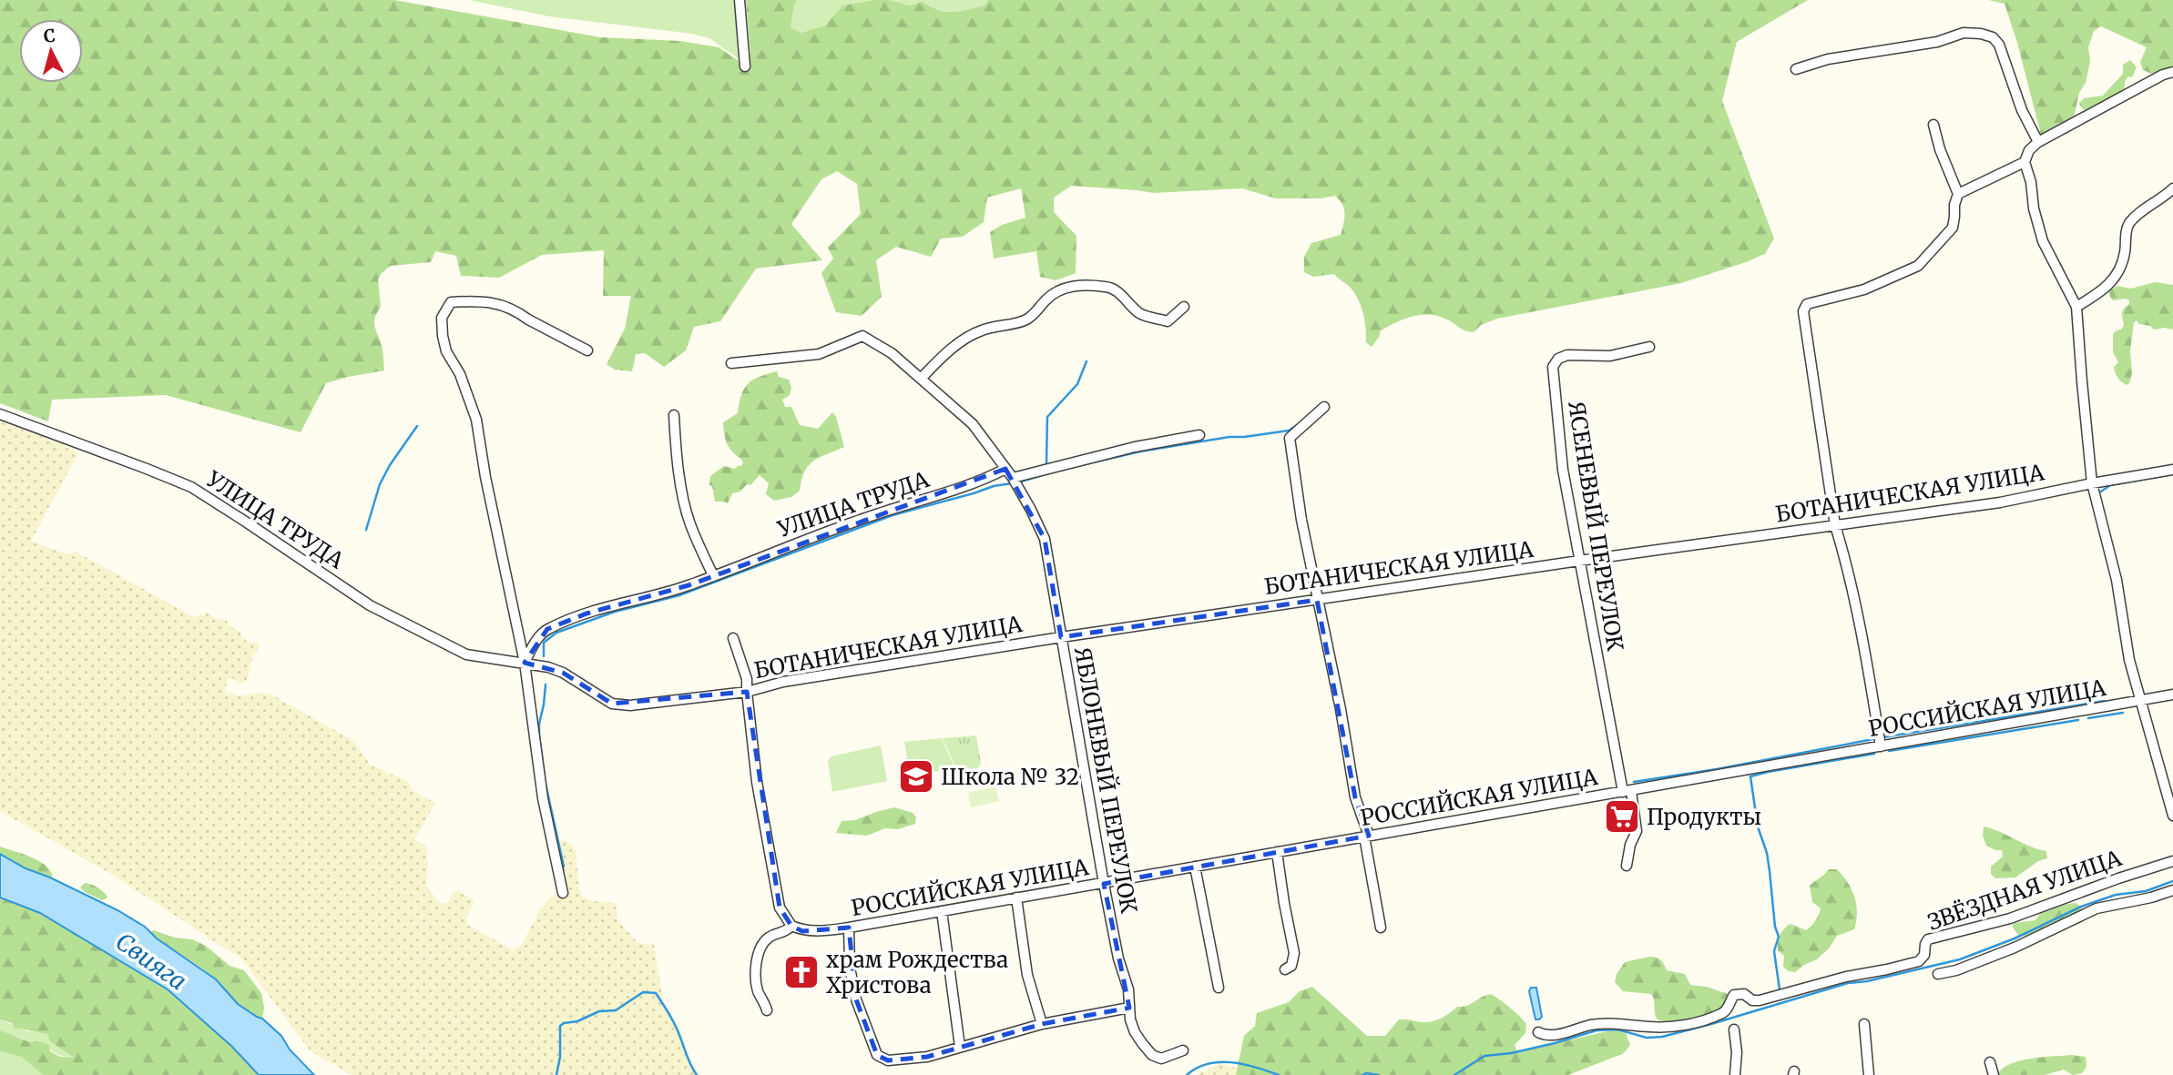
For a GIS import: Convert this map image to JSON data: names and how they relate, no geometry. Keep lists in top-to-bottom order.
{
  "streets": {
    "street": [
      "БОТАНИЧЕСКАЯ УЛИЦА",
      "УЛИЦА ТРУДА",
      "ЯСЕНЕВЫЙ ПЕРЕУЛОК",
      "РОССИЙСКАЯ УЛИЦА",
      "ЯБЛОНЕВЫЙ ПЕРЕУЛОК",
      "ЗВЁЗДНАЯ УЛИЦА"
    ]
  },
  "crossings": [
    ["БОТАНИЧЕСКАЯ УЛИЦА", "УЛИЦА ТРУДА"],
    ["БОТАНИЧЕСКАЯ УЛИЦА", "ЯСЕНЕВЫЙ ПЕРЕУЛОК"],
    ["БОТАНИЧЕСКАЯ УЛИЦА", "ЯБЛОНЕВЫЙ ПЕРЕУЛОК"],
    ["УЛИЦА ТРУДА", "ЯБЛОНЕВЫЙ ПЕРЕУЛОК"],
    ["ЯСЕНЕВЫЙ ПЕРЕУЛОК", "РОССИЙСКАЯ УЛИЦА"],
    ["РОССИЙСКАЯ УЛИЦА", "ЯБЛОНЕВЫЙ ПЕРЕУЛОК"]
  ],
  "water": ["Свияга"],
  "places": {
    "school or university": ["Школа № 32"],
    "supermarket": ["Продукты"],
    "church": ["храм Рождества Христова"]
  },
  "north": "top"
}
